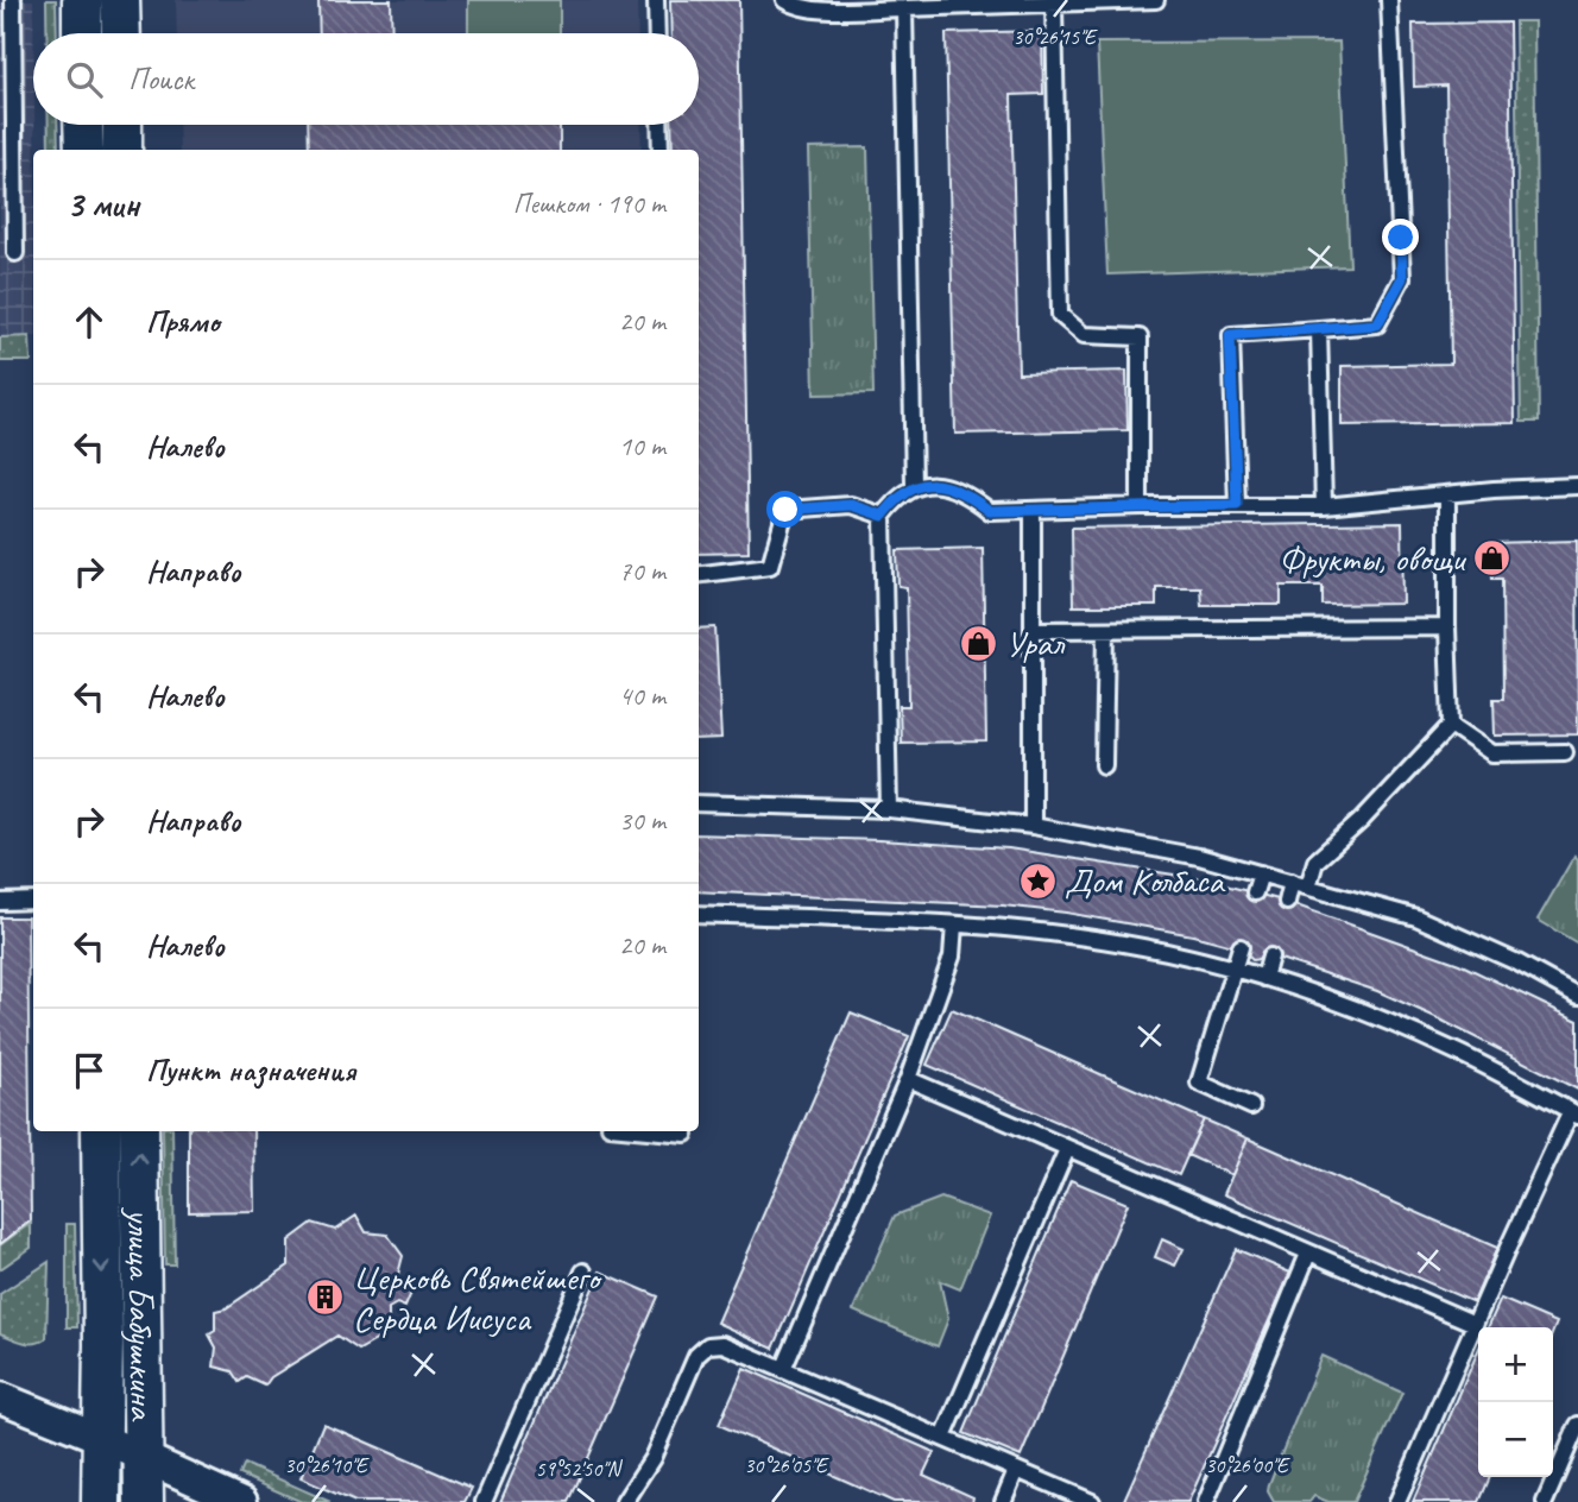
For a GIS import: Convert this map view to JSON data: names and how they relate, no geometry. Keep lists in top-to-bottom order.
{
  "streets": {
    "street": ["улица Бабушкина"]
  },
  "places": {
    "shop": ["Фрукты, овощи", "Урал"],
    "place": ["Дом Колбаса"],
    "building": ["Церковь Святейшего Сердца Иисуса"]
  },
  "page": {
    "search": "Поиск",
    "heading": ["3 мин", "Пешком · 190 m"],
    "list": [
      ["Прямо", "20 m"],
      ["Налево", "10 m"],
      ["Направо", "70 m"],
      ["Налево", "40 m"],
      ["Направо", "30 m"],
      ["Налево", "20 m"],
      "Пункт назначения"
    ],
    "map_buttons": ["+", "−"]
  },
  "coordinates": [
    "30°26'15\"E",
    "30°26'10\"E",
    "30°26'05\"E",
    "30°26'00\"E",
    "59°52'50\"N"
  ]
}
